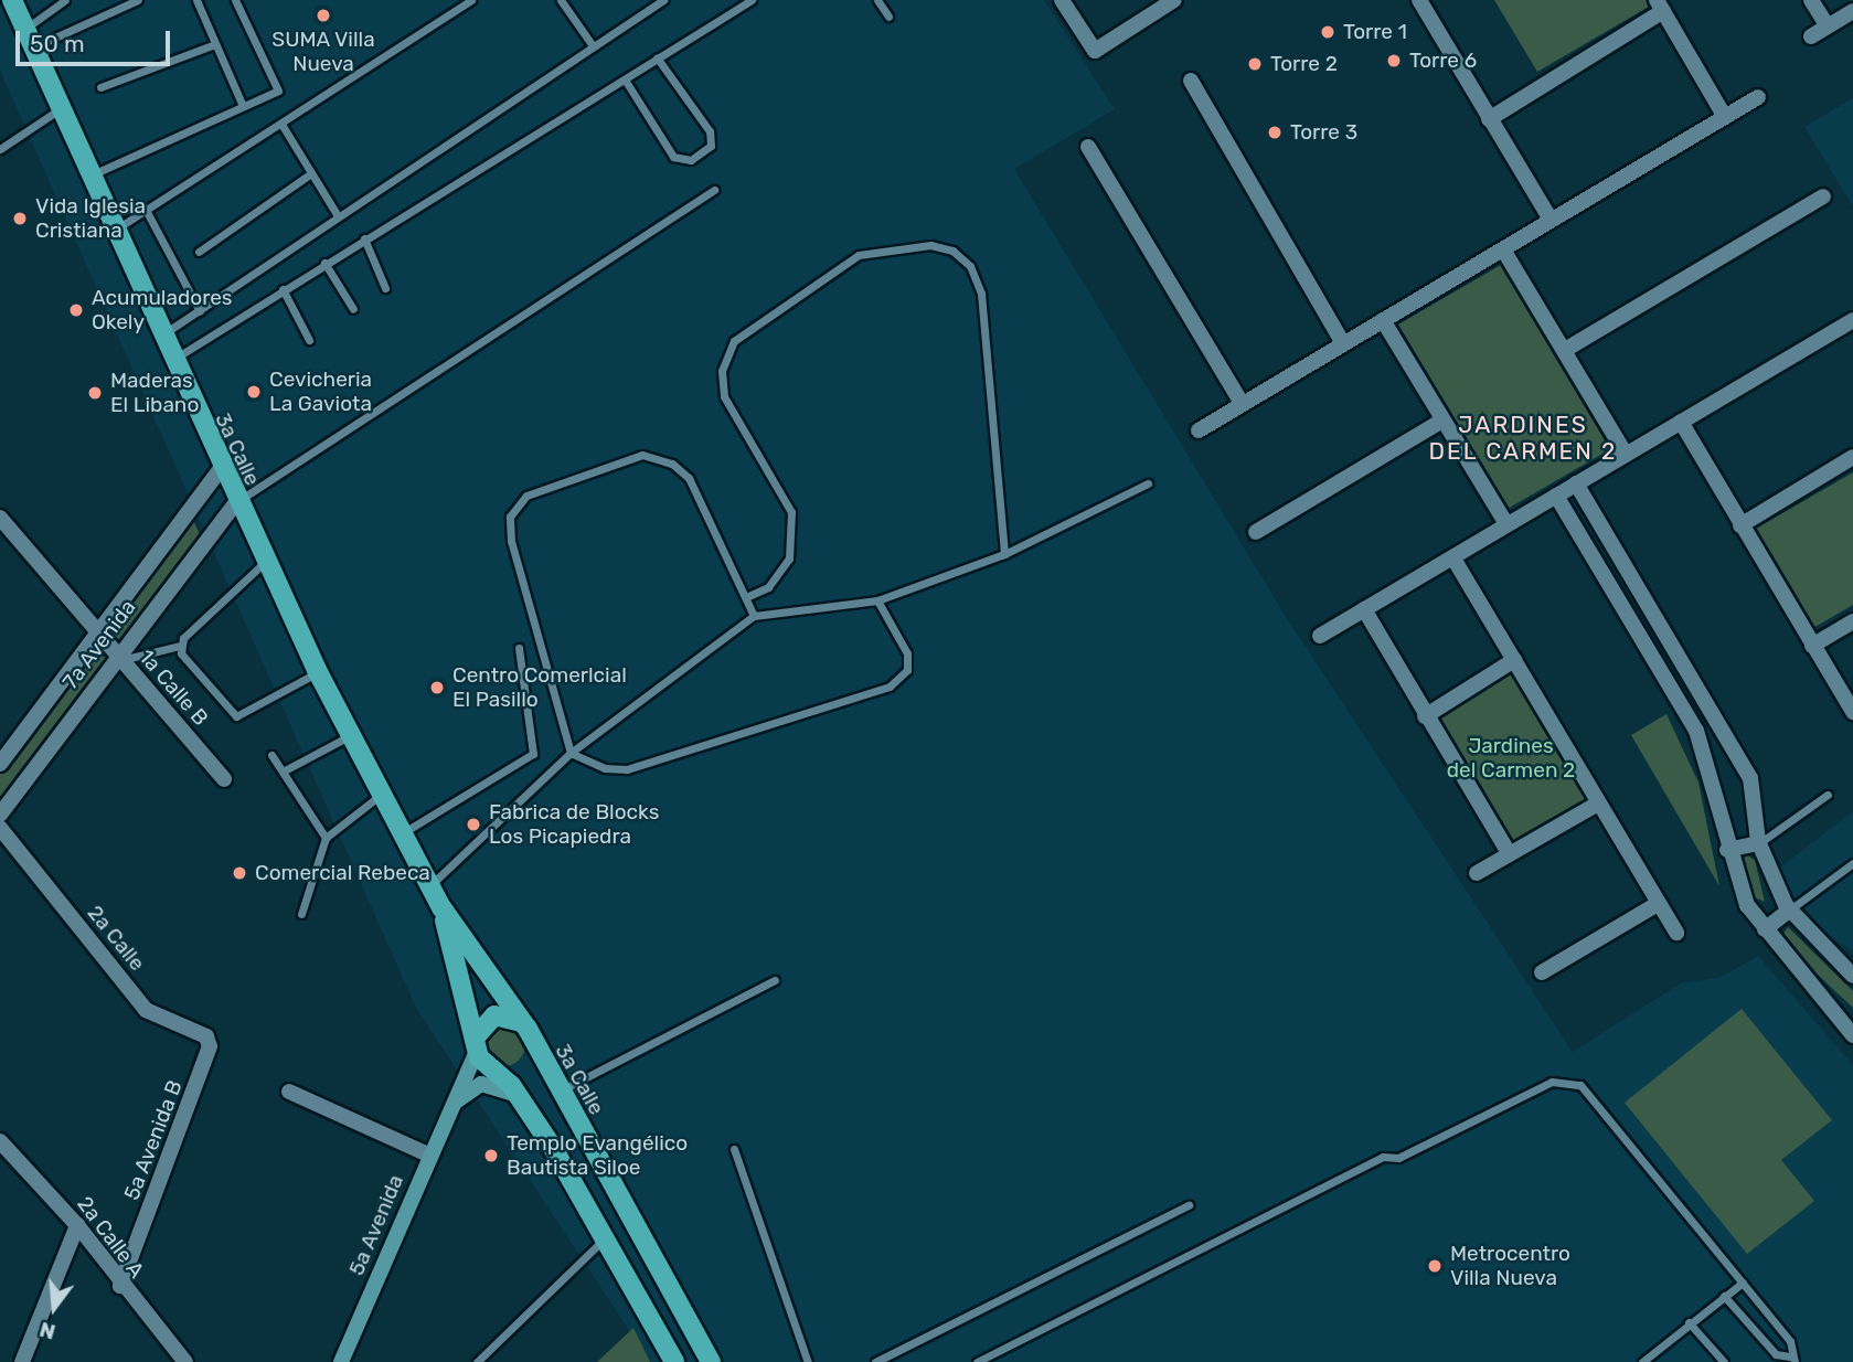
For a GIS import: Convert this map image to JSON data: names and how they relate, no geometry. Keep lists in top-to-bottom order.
{
  "streets": {
    "main road": ["3a Calle", "5a Avenida"],
    "street": [
      "7a Avenida",
      "1a Calle B",
      "2a Calle",
      "5a Avenida B",
      "2a Calle A"
    ]
  },
  "crossings": [
    ["3a Calle", "7a Avenida"],
    ["3a Calle", "5a Avenida"],
    ["7a Avenida", "1a Calle B"],
    ["2a Calle", "5a Avenida B"],
    ["5a Avenida B", "2a Calle A"]
  ],
  "districts": ["JARDINES DEL CARMEN 2"],
  "parks": ["Jardines del Carmen 2"],
  "places": [
    "SUMA Villa Nueva",
    "Torre 1",
    "Torre 6",
    "Torre 2",
    "Torre 3",
    "Vida Iglesia Cristiana",
    "Acumuladores Okely",
    "Cevicheria La Gaviota",
    "Maderas El Libano",
    "Centro Comerlcial El Pasillo",
    "Fabrica de Blocks Los Picapiedra",
    "Comercial Rebeca",
    "Templo Evangélico Bautista Siloe",
    "Metrocentro Villa Nueva"
  ],
  "scale_bar": "50 m",
  "north": "bottom"
}
